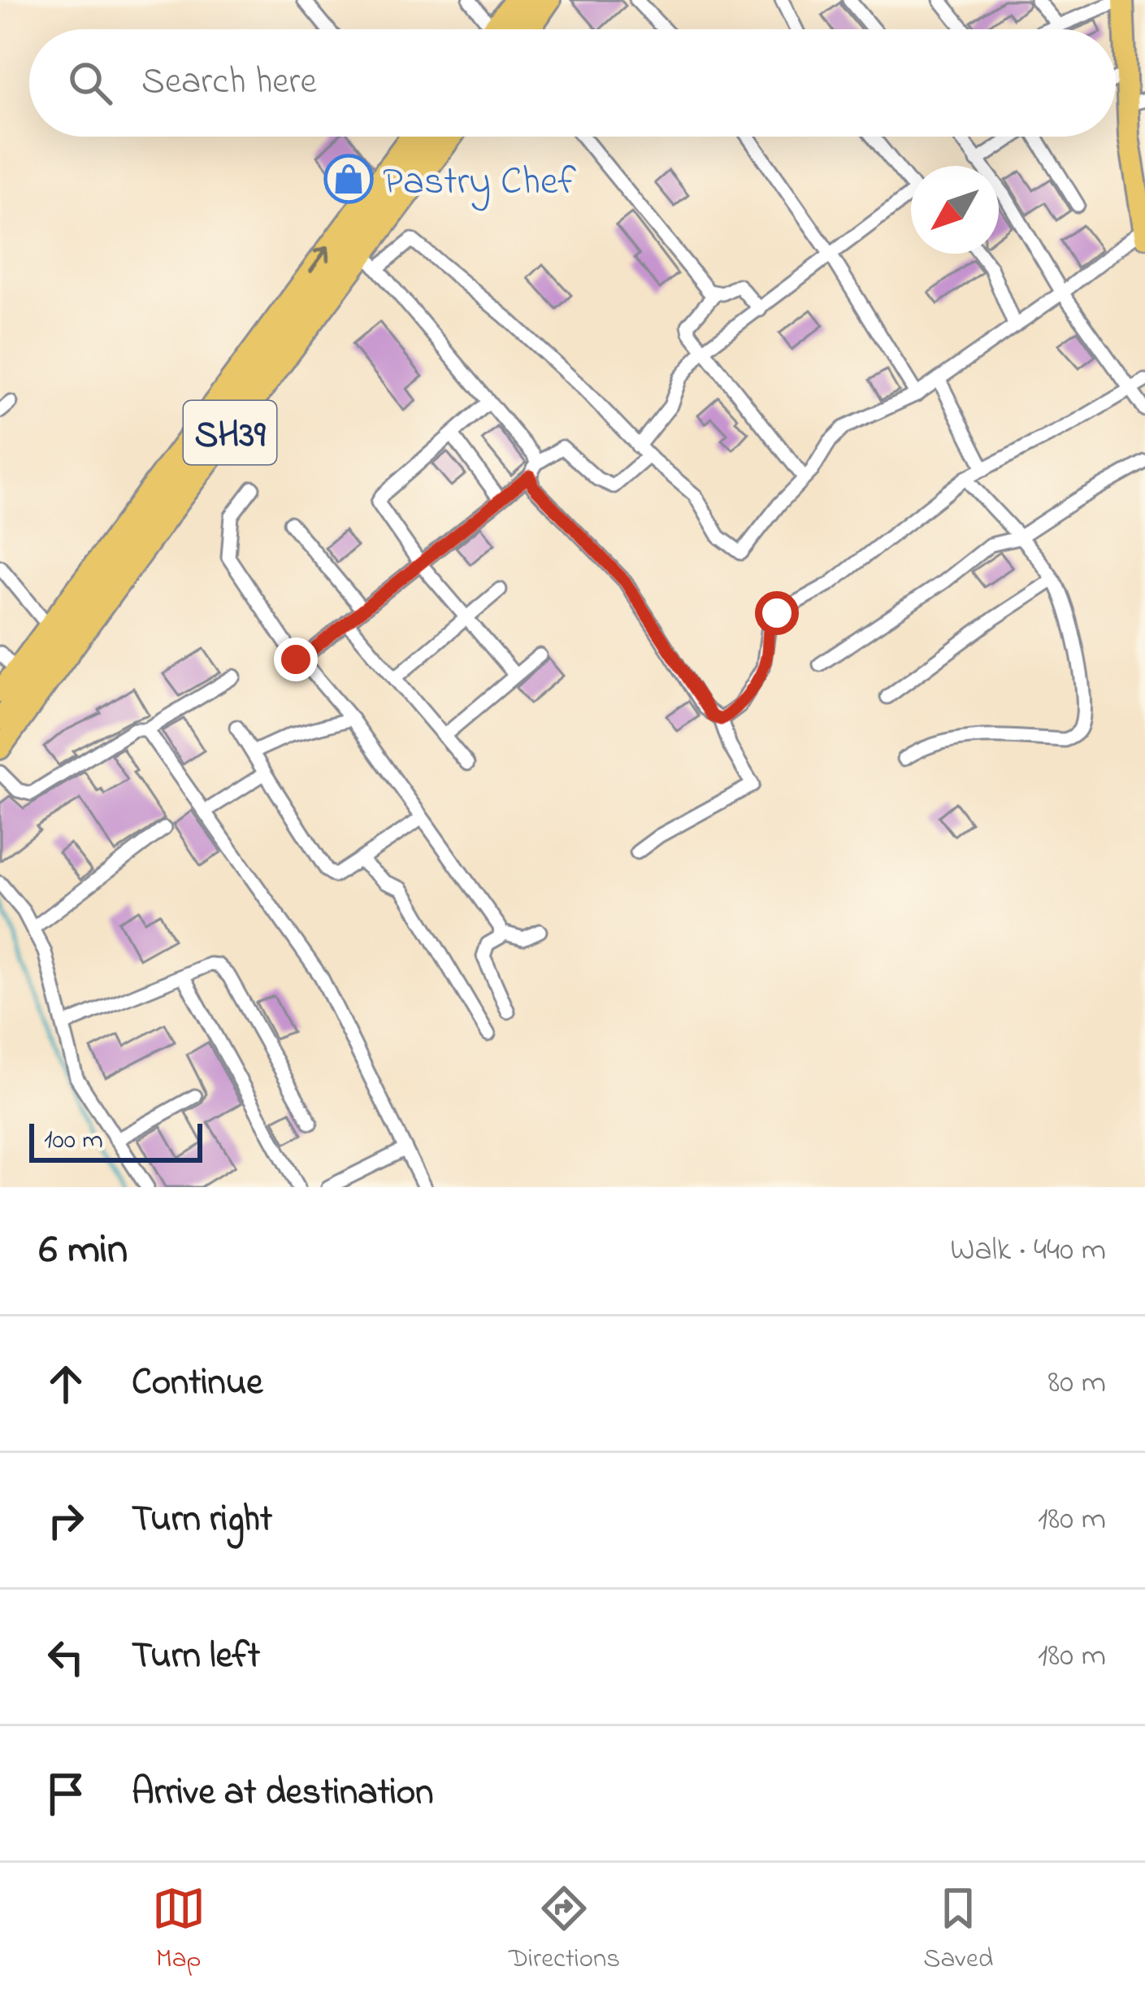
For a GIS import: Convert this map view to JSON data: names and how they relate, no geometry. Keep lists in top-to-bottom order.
{
  "streets": {
    "main road": ["SH39"]
  },
  "places": {
    "shop": ["Pastry Chef"]
  },
  "scale_bar": "100 m",
  "north": "bottom left",
  "page": {
    "search": "Search here",
    "scale": "100 m",
    "heading": ["6 min", "Walk · 440 m"],
    "list": [
      ["Continue", "80 m"],
      ["Turn right", "180 m"],
      ["Turn left", "180 m"],
      "Arrive at destination"
    ],
    "nav": ["Map", "Directions", "Saved"]
  }
}
